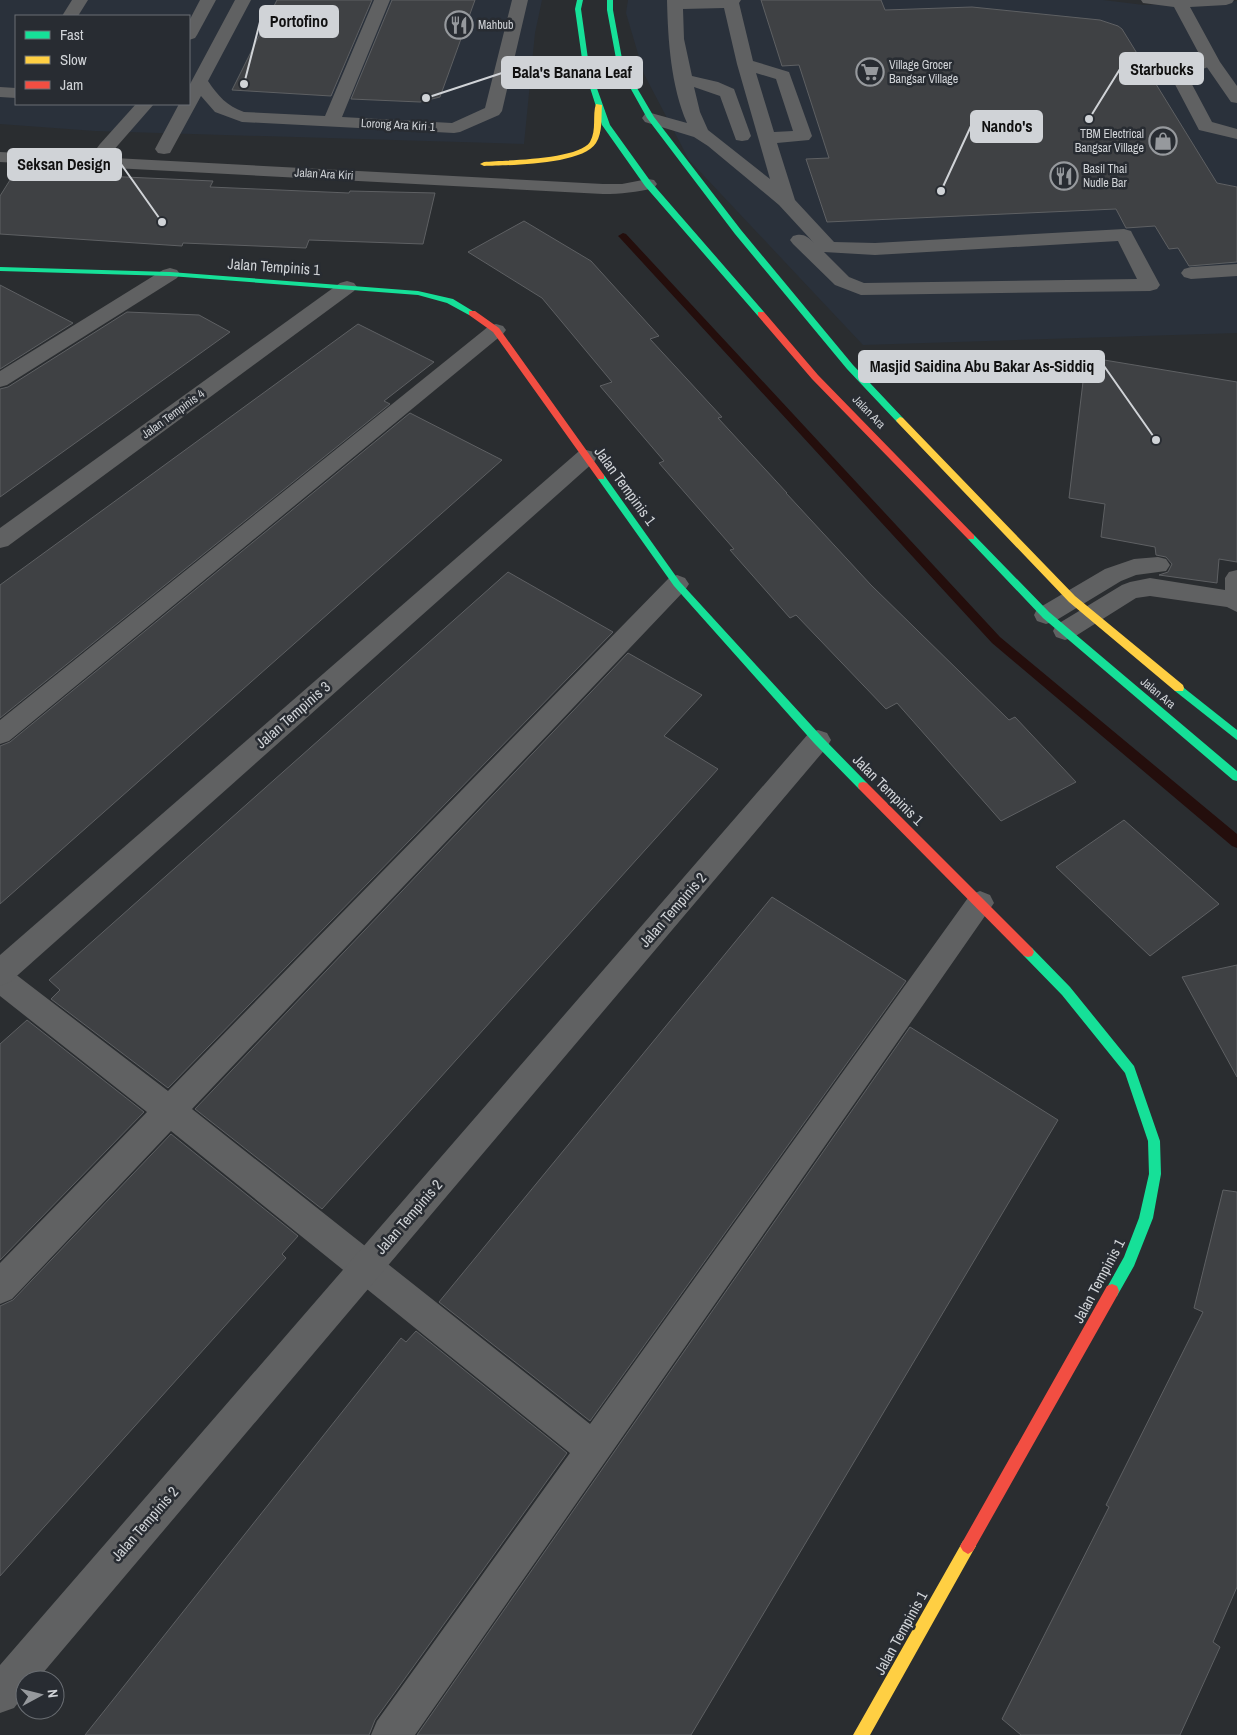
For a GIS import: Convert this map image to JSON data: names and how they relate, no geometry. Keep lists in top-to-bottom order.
{
  "streets": {
    "street": [
      "Lorong Ara Kiri 1",
      "Jalan Ara Kiri",
      "Jalan Tempinis 1",
      "Jalan Ara",
      "Jalan Tempinis 4",
      "Jalan Tempinis 3",
      "Jalan Tempinis 2"
    ]
  },
  "crossings": [
    ["Jalan Ara Kiri", "Jalan Ara"],
    ["Jalan Tempinis 1", "Jalan Tempinis 4"],
    ["Jalan Tempinis 1", "Jalan Tempinis 3"],
    ["Jalan Tempinis 1", "Jalan Tempinis 2"]
  ],
  "places": {
    "restaurant": ["Mahbub", "Basil Thai Nudle Bar"],
    "supermarket": ["Village Grocer Bangsar Village"],
    "other": [
      "Portofino",
      "Bala's Banana Leaf",
      "Starbucks",
      "Nando's",
      "Seksan Design",
      "Masjid Saidina Abu Bakar As-Siddiq"
    ],
    "shop": ["TBM Electrical Bangsar Village"]
  },
  "legend": ["Fast", "Slow", "Jam"],
  "north": "right"
}
